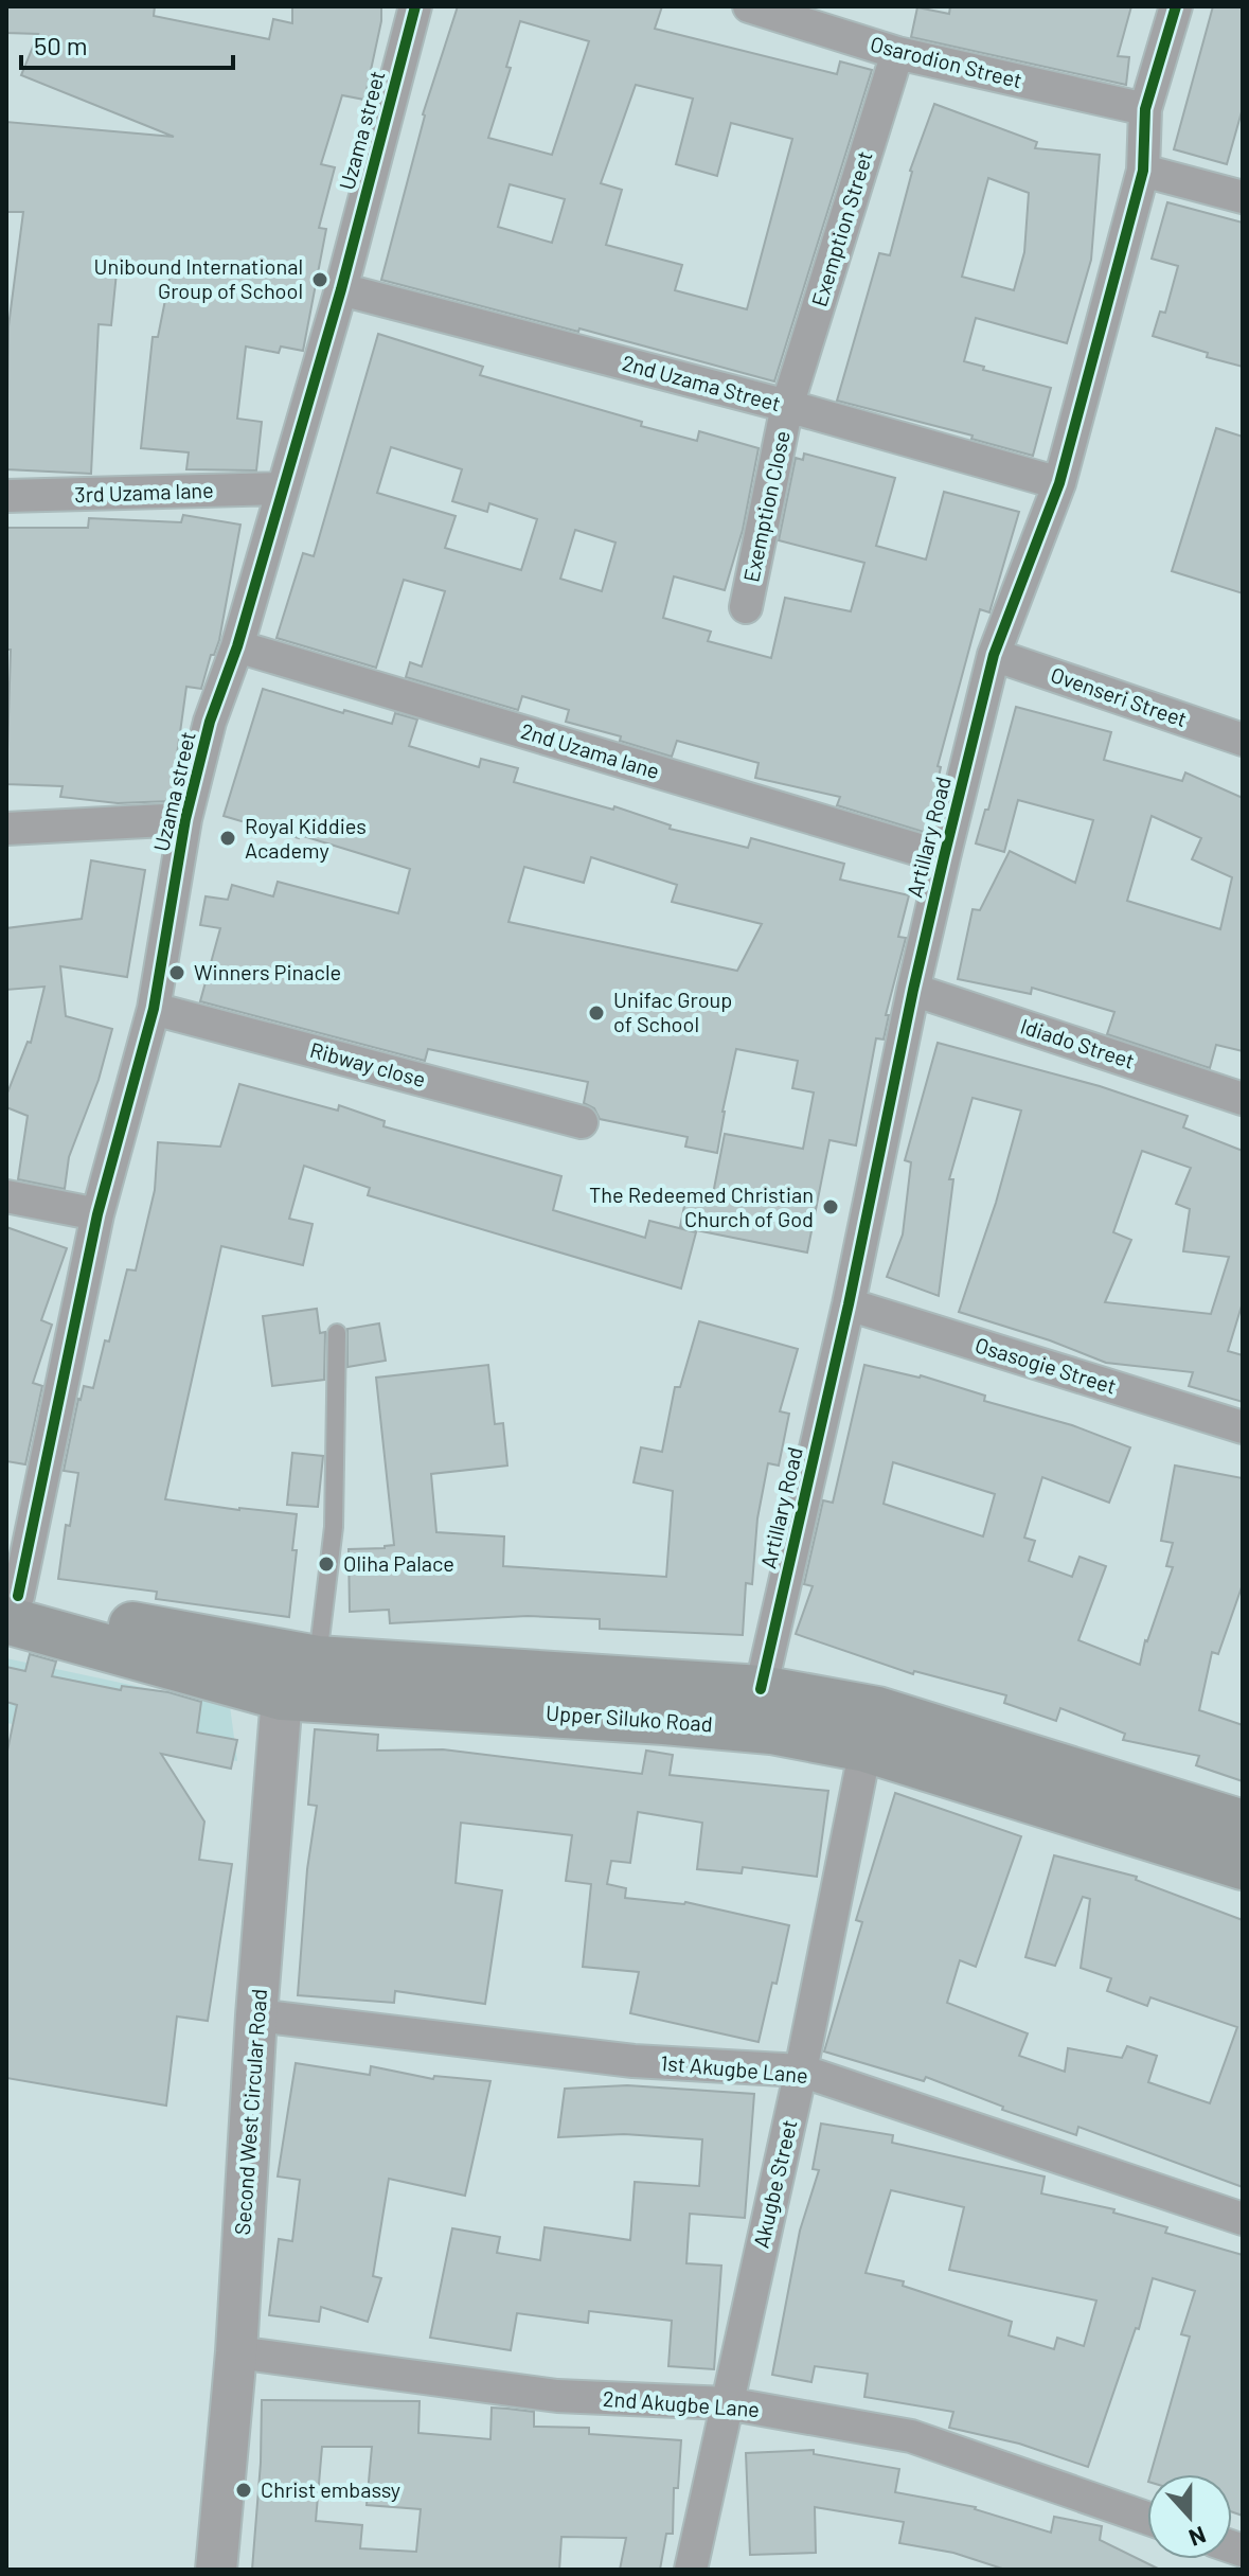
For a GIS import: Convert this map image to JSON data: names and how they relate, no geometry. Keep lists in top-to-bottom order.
{
  "streets": {
    "main road": ["Upper Siluko Road"],
    "street": [
      "Osarodion Street",
      "Uzama street",
      "Exemption Street",
      "2nd Uzama Street",
      "3rd Uzama lane",
      "Exemption Close",
      "Ovenseri Street",
      "2nd Uzama lane",
      "Artillary Road",
      "Idiado Street",
      "Ribway close",
      "Osasogie Street",
      "1st Akugbe Lane",
      "Second West Circular Road",
      "Akugbe Street",
      "2nd Akugbe Lane"
    ]
  },
  "crossings": [
    ["Osarodion Street", "Exemption Street"],
    ["Osarodion Street", "Artillary Road"],
    ["Uzama street", "2nd Uzama Street"],
    ["Uzama street", "3rd Uzama lane"],
    ["Uzama street", "2nd Uzama lane"],
    ["Uzama street", "Ribway close"],
    ["Uzama street", "Upper Siluko Road"],
    ["Exemption Street", "2nd Uzama Street"],
    ["Exemption Street", "Exemption Close"],
    ["2nd Uzama Street", "Exemption Close"],
    ["2nd Uzama Street", "Artillary Road"],
    ["Ovenseri Street", "Artillary Road"],
    ["2nd Uzama lane", "Artillary Road"],
    ["Artillary Road", "Idiado Street"],
    ["Artillary Road", "Osasogie Street"],
    ["Artillary Road", "Upper Siluko Road"],
    ["Upper Siluko Road", "Second West Circular Road"],
    ["Upper Siluko Road", "Akugbe Street"],
    ["1st Akugbe Lane", "Second West Circular Road"],
    ["1st Akugbe Lane", "Akugbe Street"],
    ["Second West Circular Road", "2nd Akugbe Lane"],
    ["Akugbe Street", "2nd Akugbe Lane"]
  ],
  "places": [
    "Unibound International Group of School",
    "Royal Kiddies Academy",
    "Winners Pinacle",
    "Unifac Group of School",
    "The Redeemed Christian Church of God",
    "Oliha Palace",
    "Christ embassy"
  ],
  "scale_bar": "50 m",
  "north": "bottom"
}
